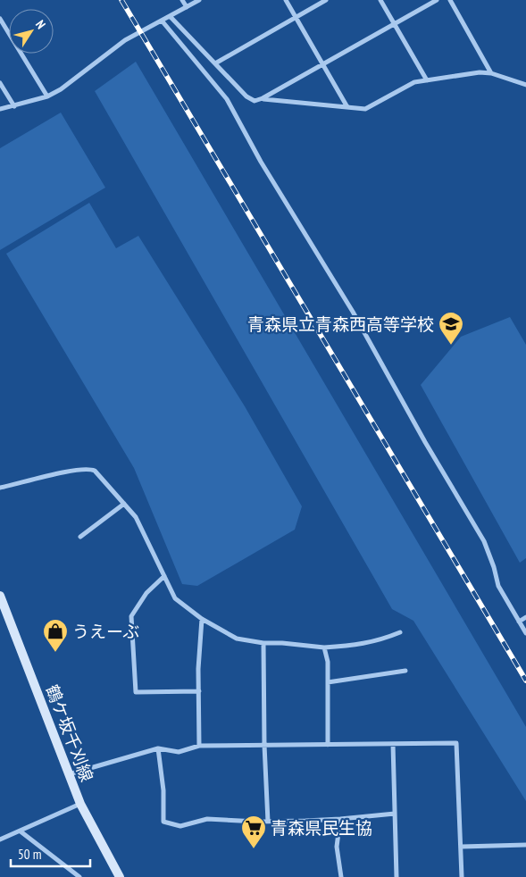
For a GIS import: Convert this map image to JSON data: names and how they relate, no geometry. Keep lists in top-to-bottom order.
{
  "streets": {
    "main road": ["鶴ケ坂千刈線"]
  },
  "places": {
    "school or university": ["青森県立青森西高等学校"],
    "shop": ["うえーぶ"],
    "supermarket": ["青森県民生協"]
  },
  "scale_bar": "50 m",
  "north": "top right"
}
